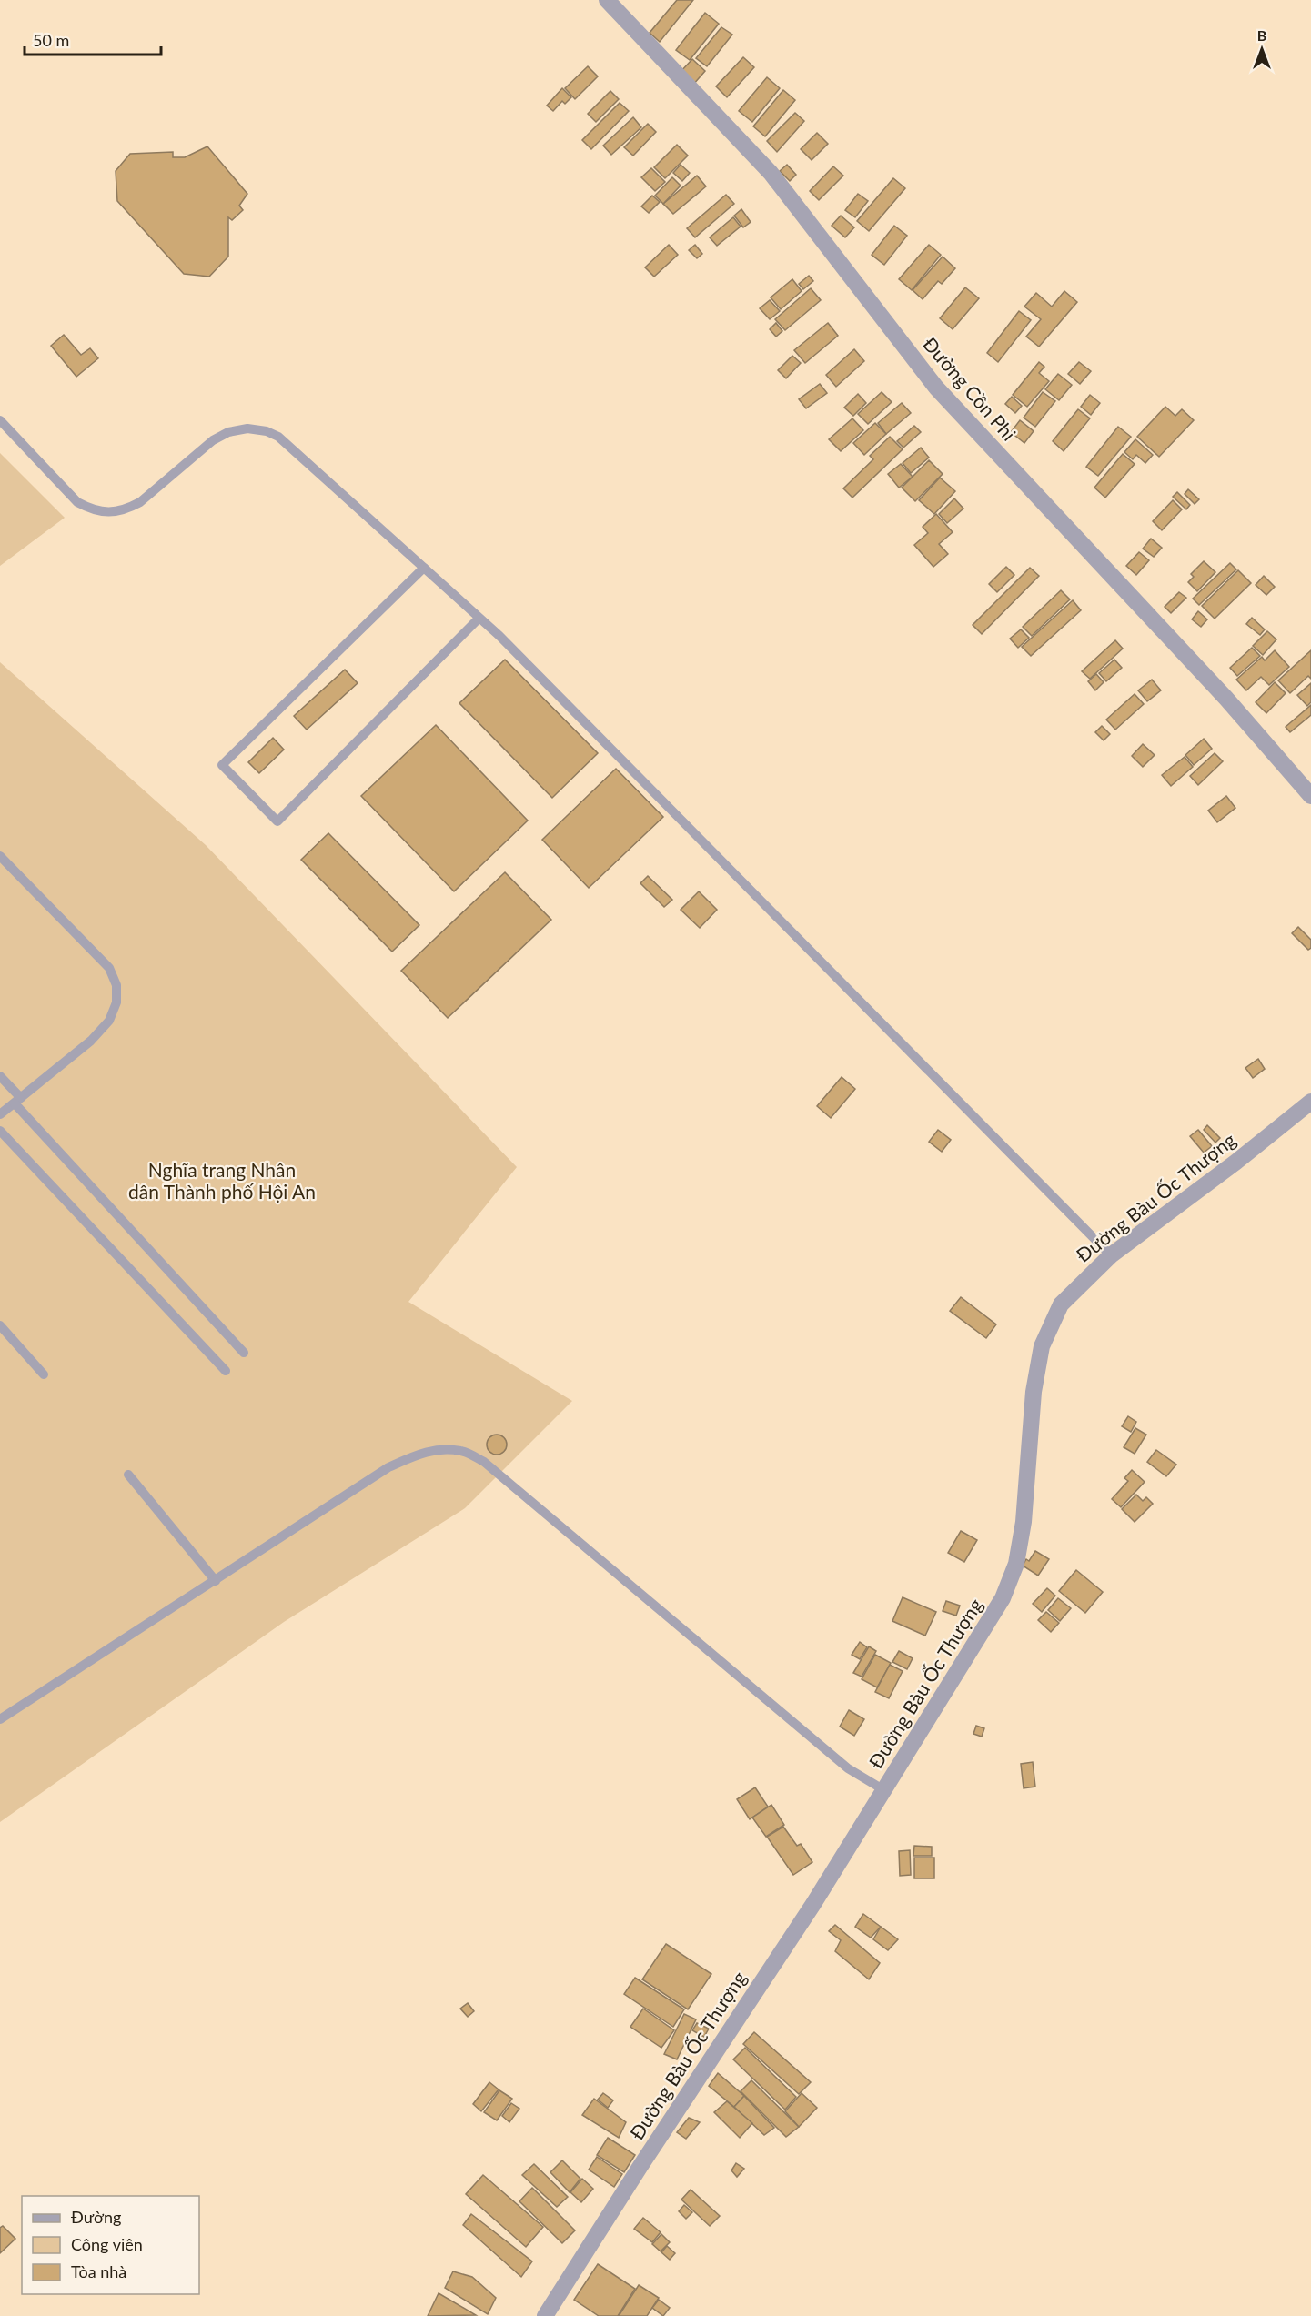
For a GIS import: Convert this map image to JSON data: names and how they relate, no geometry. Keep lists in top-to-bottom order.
{
  "streets": {
    "street": ["Đường Cồn Phi", "Đường Bàu Ốc Thượng"]
  },
  "parks": ["Nghĩa trang Nhân dân Thành phố Hội An"],
  "legend": ["Đường", "Công viên", "Tòa nhà"],
  "scale_bar": "50 m",
  "north": "top"
}
